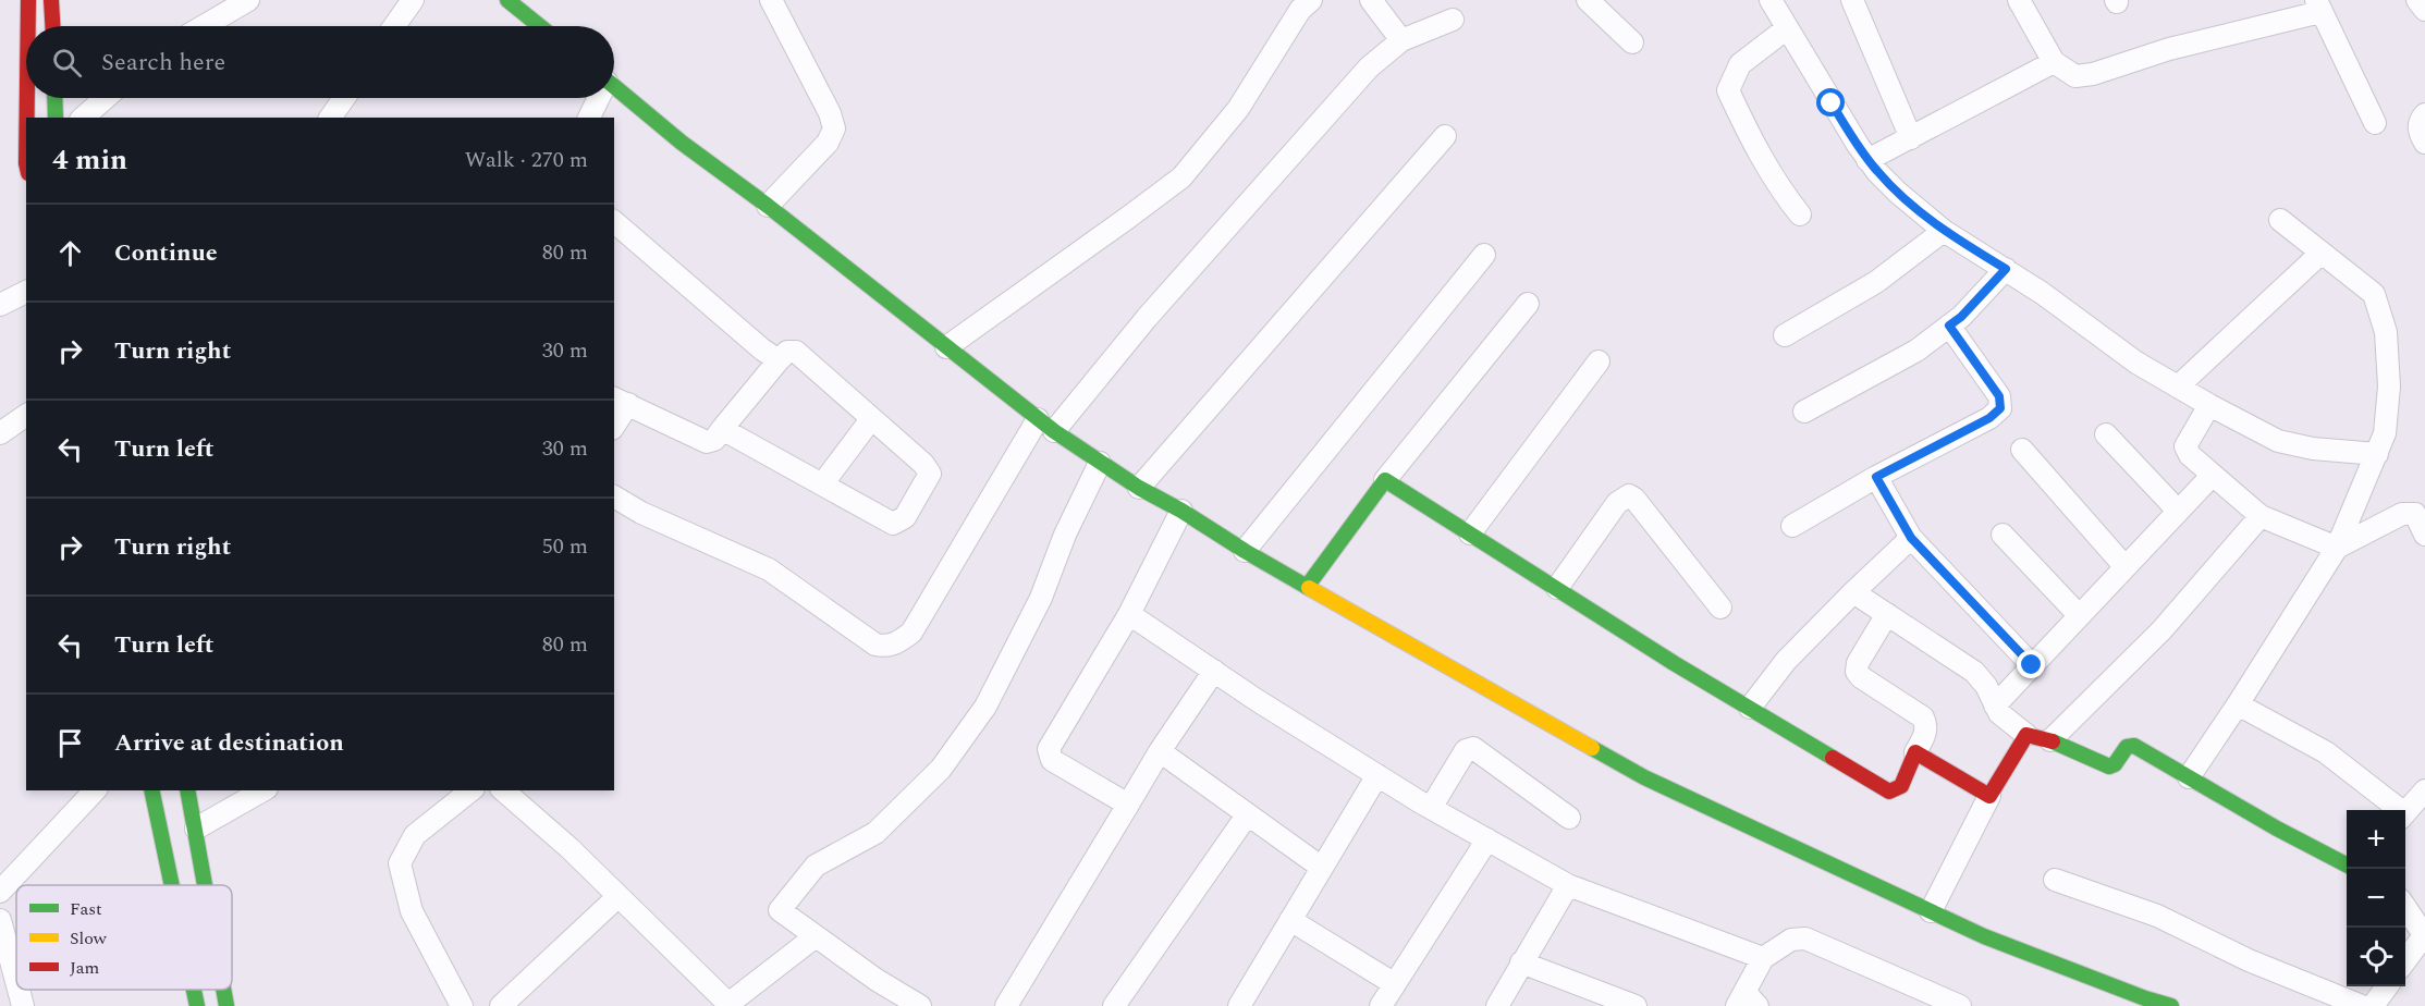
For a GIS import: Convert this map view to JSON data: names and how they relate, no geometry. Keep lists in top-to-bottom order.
{
  "legend": ["Fast", "Slow", "Jam"],
  "page": {
    "search": "Search here",
    "heading": ["4 min", "Walk · 270 m"],
    "list": [
      ["Continue", "80 m"],
      ["Turn right", "30 m"],
      ["Turn left", "30 m"],
      ["Turn right", "50 m"],
      ["Turn left", "80 m"],
      "Arrive at destination"
    ],
    "map_buttons": ["+", "−"]
  }
}
